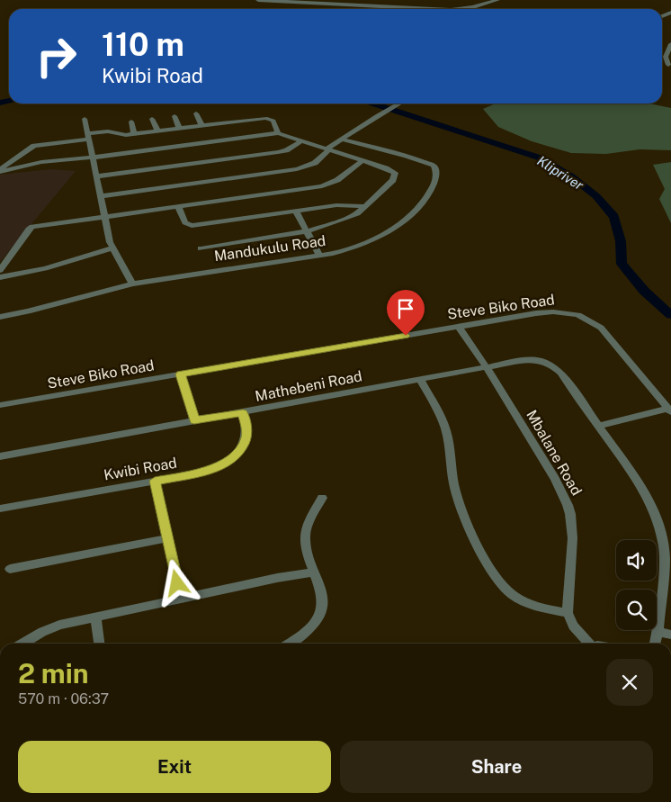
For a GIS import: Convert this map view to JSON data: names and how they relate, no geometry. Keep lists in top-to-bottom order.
{
  "streets": {
    "street": [
      "Mandukulu Road",
      "Steve Biko Road",
      "Mathebeni Road",
      "Mbalane Road",
      "Kwibi Road"
    ]
  },
  "crossings": [
    ["Steve Biko Road", "Mbalane Road"],
    ["Mathebeni Road", "Mbalane Road"],
    ["Mathebeni Road", "Kwibi Road"]
  ],
  "water": ["Klipriver"],
  "page": {
    "turn": ["110 m", "Kwibi Road"],
    "heading": ["2 min", "570 m · 06:37"],
    "buttons": ["Exit", "Share"]
  }
}
